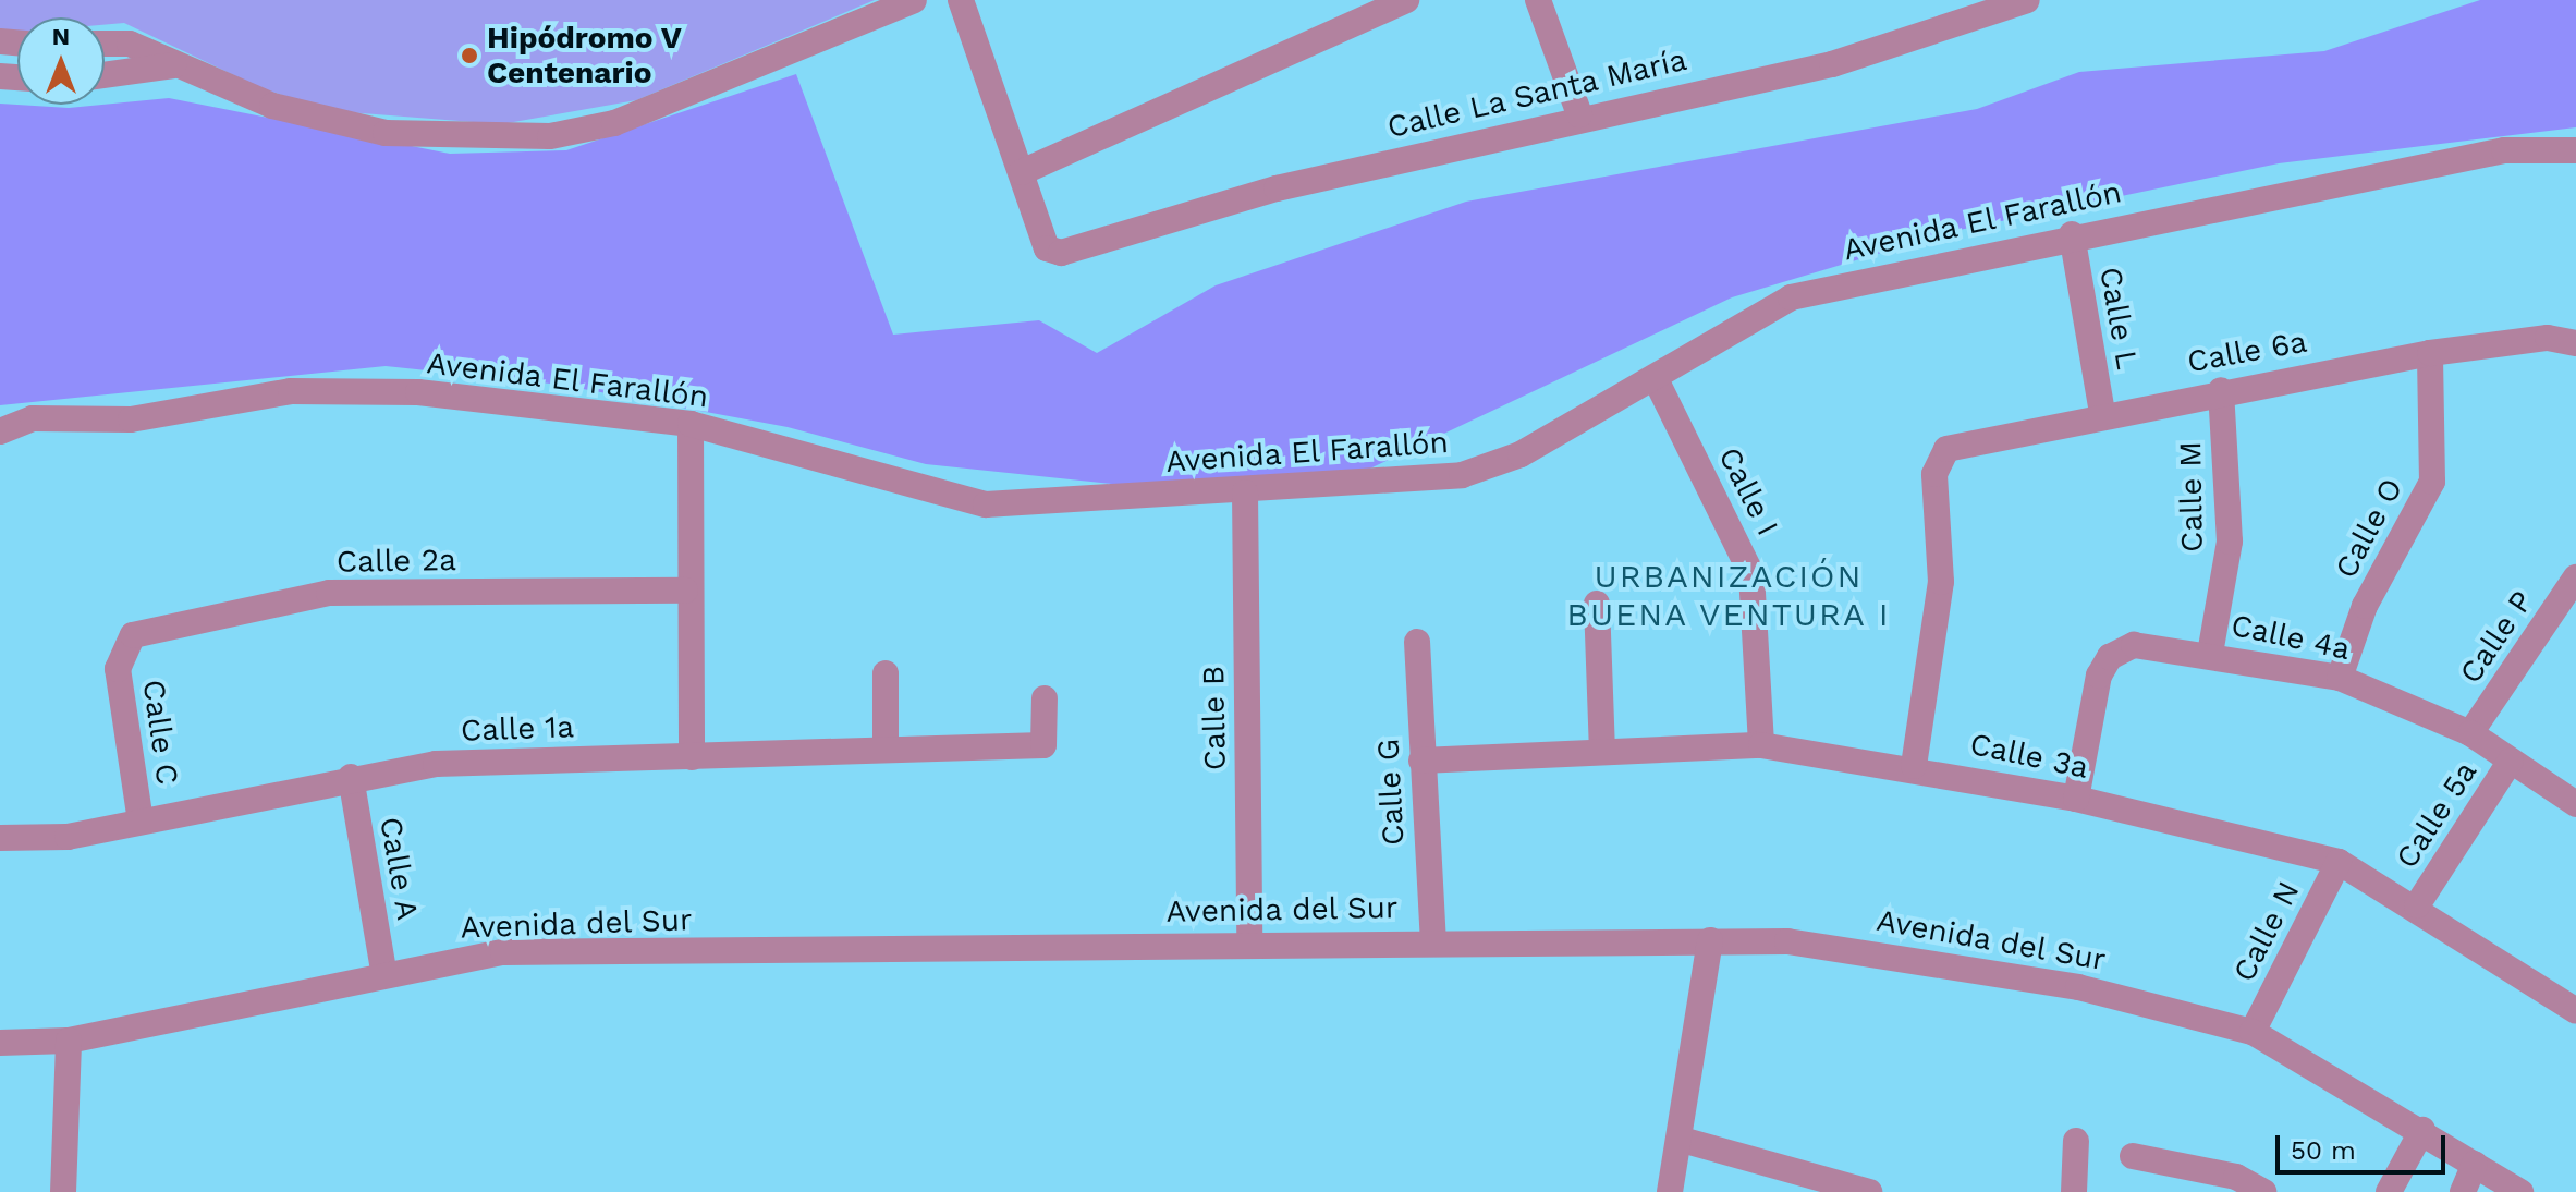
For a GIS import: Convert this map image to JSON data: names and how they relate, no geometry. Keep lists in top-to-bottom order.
{
  "streets": {
    "street": [
      "Calle La Santa María",
      "Avenida El Farallón",
      "Calle L",
      "Calle 6a",
      "Calle I",
      "Calle M",
      "Calle O",
      "Calle 2a",
      "Calle 4a",
      "Calle P",
      "Calle B",
      "Calle 1a",
      "Calle C",
      "Calle 3a",
      "Calle G",
      "Calle 5a",
      "Calle A",
      "Avenida del Sur",
      "Calle N"
    ]
  },
  "crossings": [
    ["Avenida El Farallón", "Calle L"],
    ["Avenida El Farallón", "Calle I"],
    ["Avenida El Farallón", "Calle B"],
    ["Calle L", "Calle 6a"],
    ["Calle 6a", "Calle M"],
    ["Calle 6a", "Calle O"],
    ["Calle 6a", "Calle 3a"],
    ["Calle I", "Calle 3a"],
    ["Calle M", "Calle 4a"],
    ["Calle O", "Calle 4a"],
    ["Calle 2a", "Calle C"],
    ["Calle 4a", "Calle P"],
    ["Calle 4a", "Calle 3a"],
    ["Calle 4a", "Calle 5a"],
    ["Calle B", "Avenida del Sur"],
    ["Calle 1a", "Calle C"],
    ["Calle 1a", "Calle A"],
    ["Calle 3a", "Calle G"],
    ["Calle 3a", "Calle 5a"],
    ["Calle 3a", "Calle N"],
    ["Calle G", "Avenida del Sur"],
    ["Calle A", "Avenida del Sur"],
    ["Avenida del Sur", "Calle N"]
  ],
  "districts": ["URBANIZACIÓN BUENA VENTURA I"],
  "places": ["Hipódromo V Centenario"],
  "scale_bar": "50 m",
  "north": "top"
}
